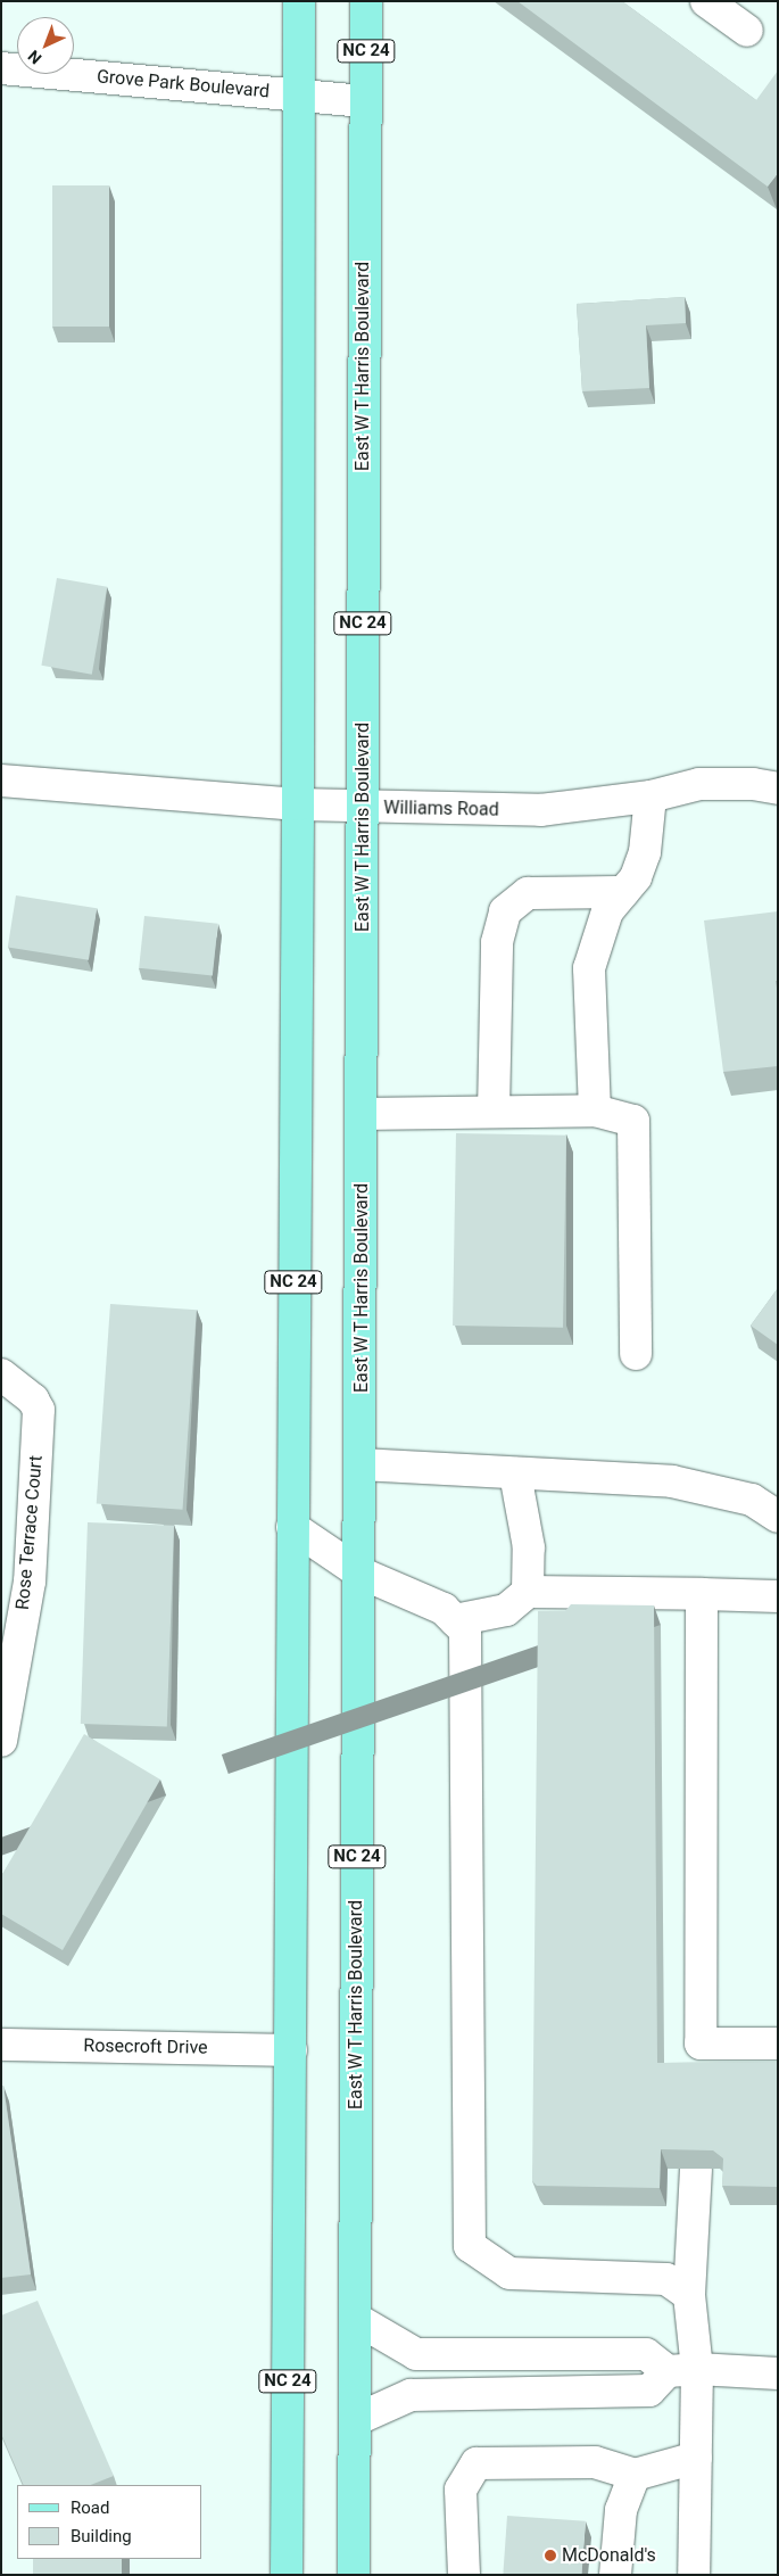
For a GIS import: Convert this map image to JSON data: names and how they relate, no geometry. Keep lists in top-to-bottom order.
{
  "streets": {
    "main road": ["NC 24", "East W T Harris Boulevard"],
    "street": [
      "Grove Park Boulevard",
      "Williams Road",
      "Rose Terrace Court",
      "Rosecroft Drive"
    ]
  },
  "crossings": [
    ["NC 24", "Grove Park Boulevard"],
    ["NC 24", "Williams Road"],
    ["NC 24", "Rosecroft Drive"],
    ["Grove Park Boulevard", "East W T Harris Boulevard"],
    ["East W T Harris Boulevard", "Williams Road"]
  ],
  "places": ["McDonald's"],
  "legend": ["Road", "Building"],
  "north": "bottom left"
}
